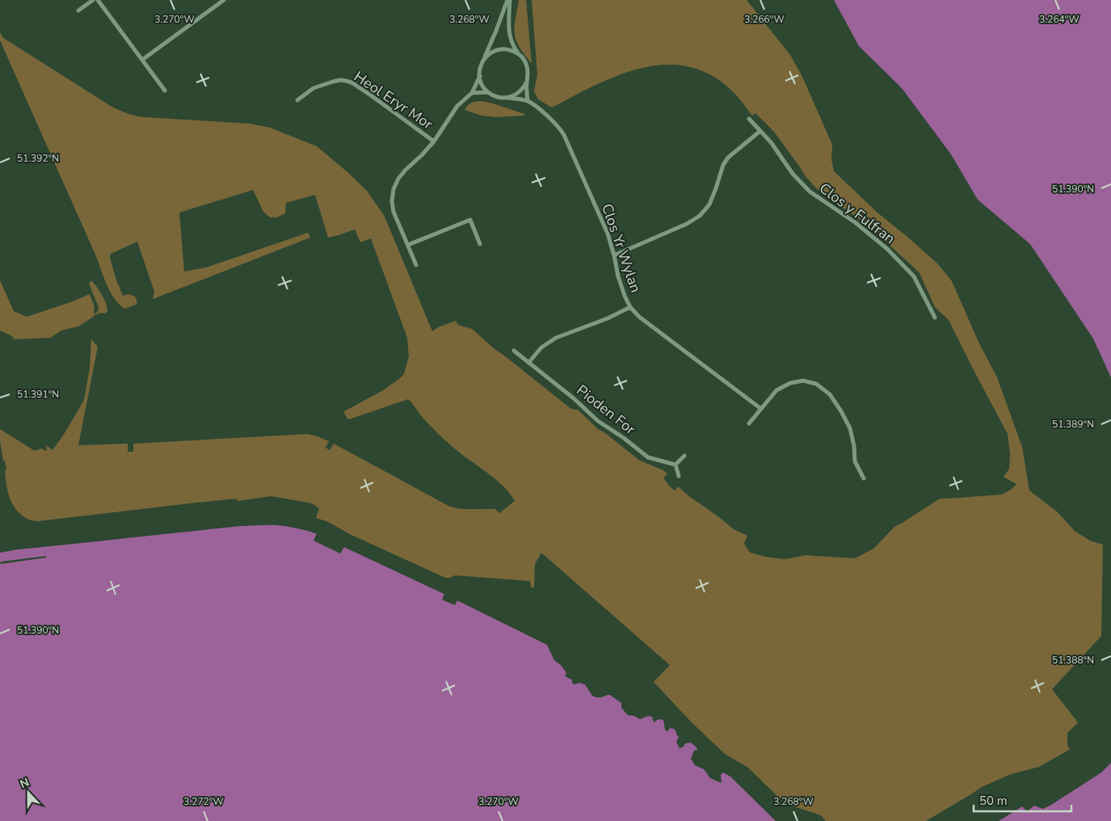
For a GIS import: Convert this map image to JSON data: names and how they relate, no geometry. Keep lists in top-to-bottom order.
{
  "streets": {
    "street": [
      "Heol Eryr Mor",
      "Clos y Fulfran",
      "Clos Yr Wylan",
      "Pioden For"
    ]
  },
  "crossings": [
    ["Heol Eryr Mor", "Clos Yr Wylan"]
  ],
  "scale_bar": "50 m",
  "north": "top",
  "coordinates": [
    "3.270°W",
    "3.268°W",
    "3.266°W",
    "3.264°W",
    "51.392°N",
    "51.390°N",
    "51.391°N",
    "51.389°N",
    "51.388°N",
    "3.272°W"
  ]
}
